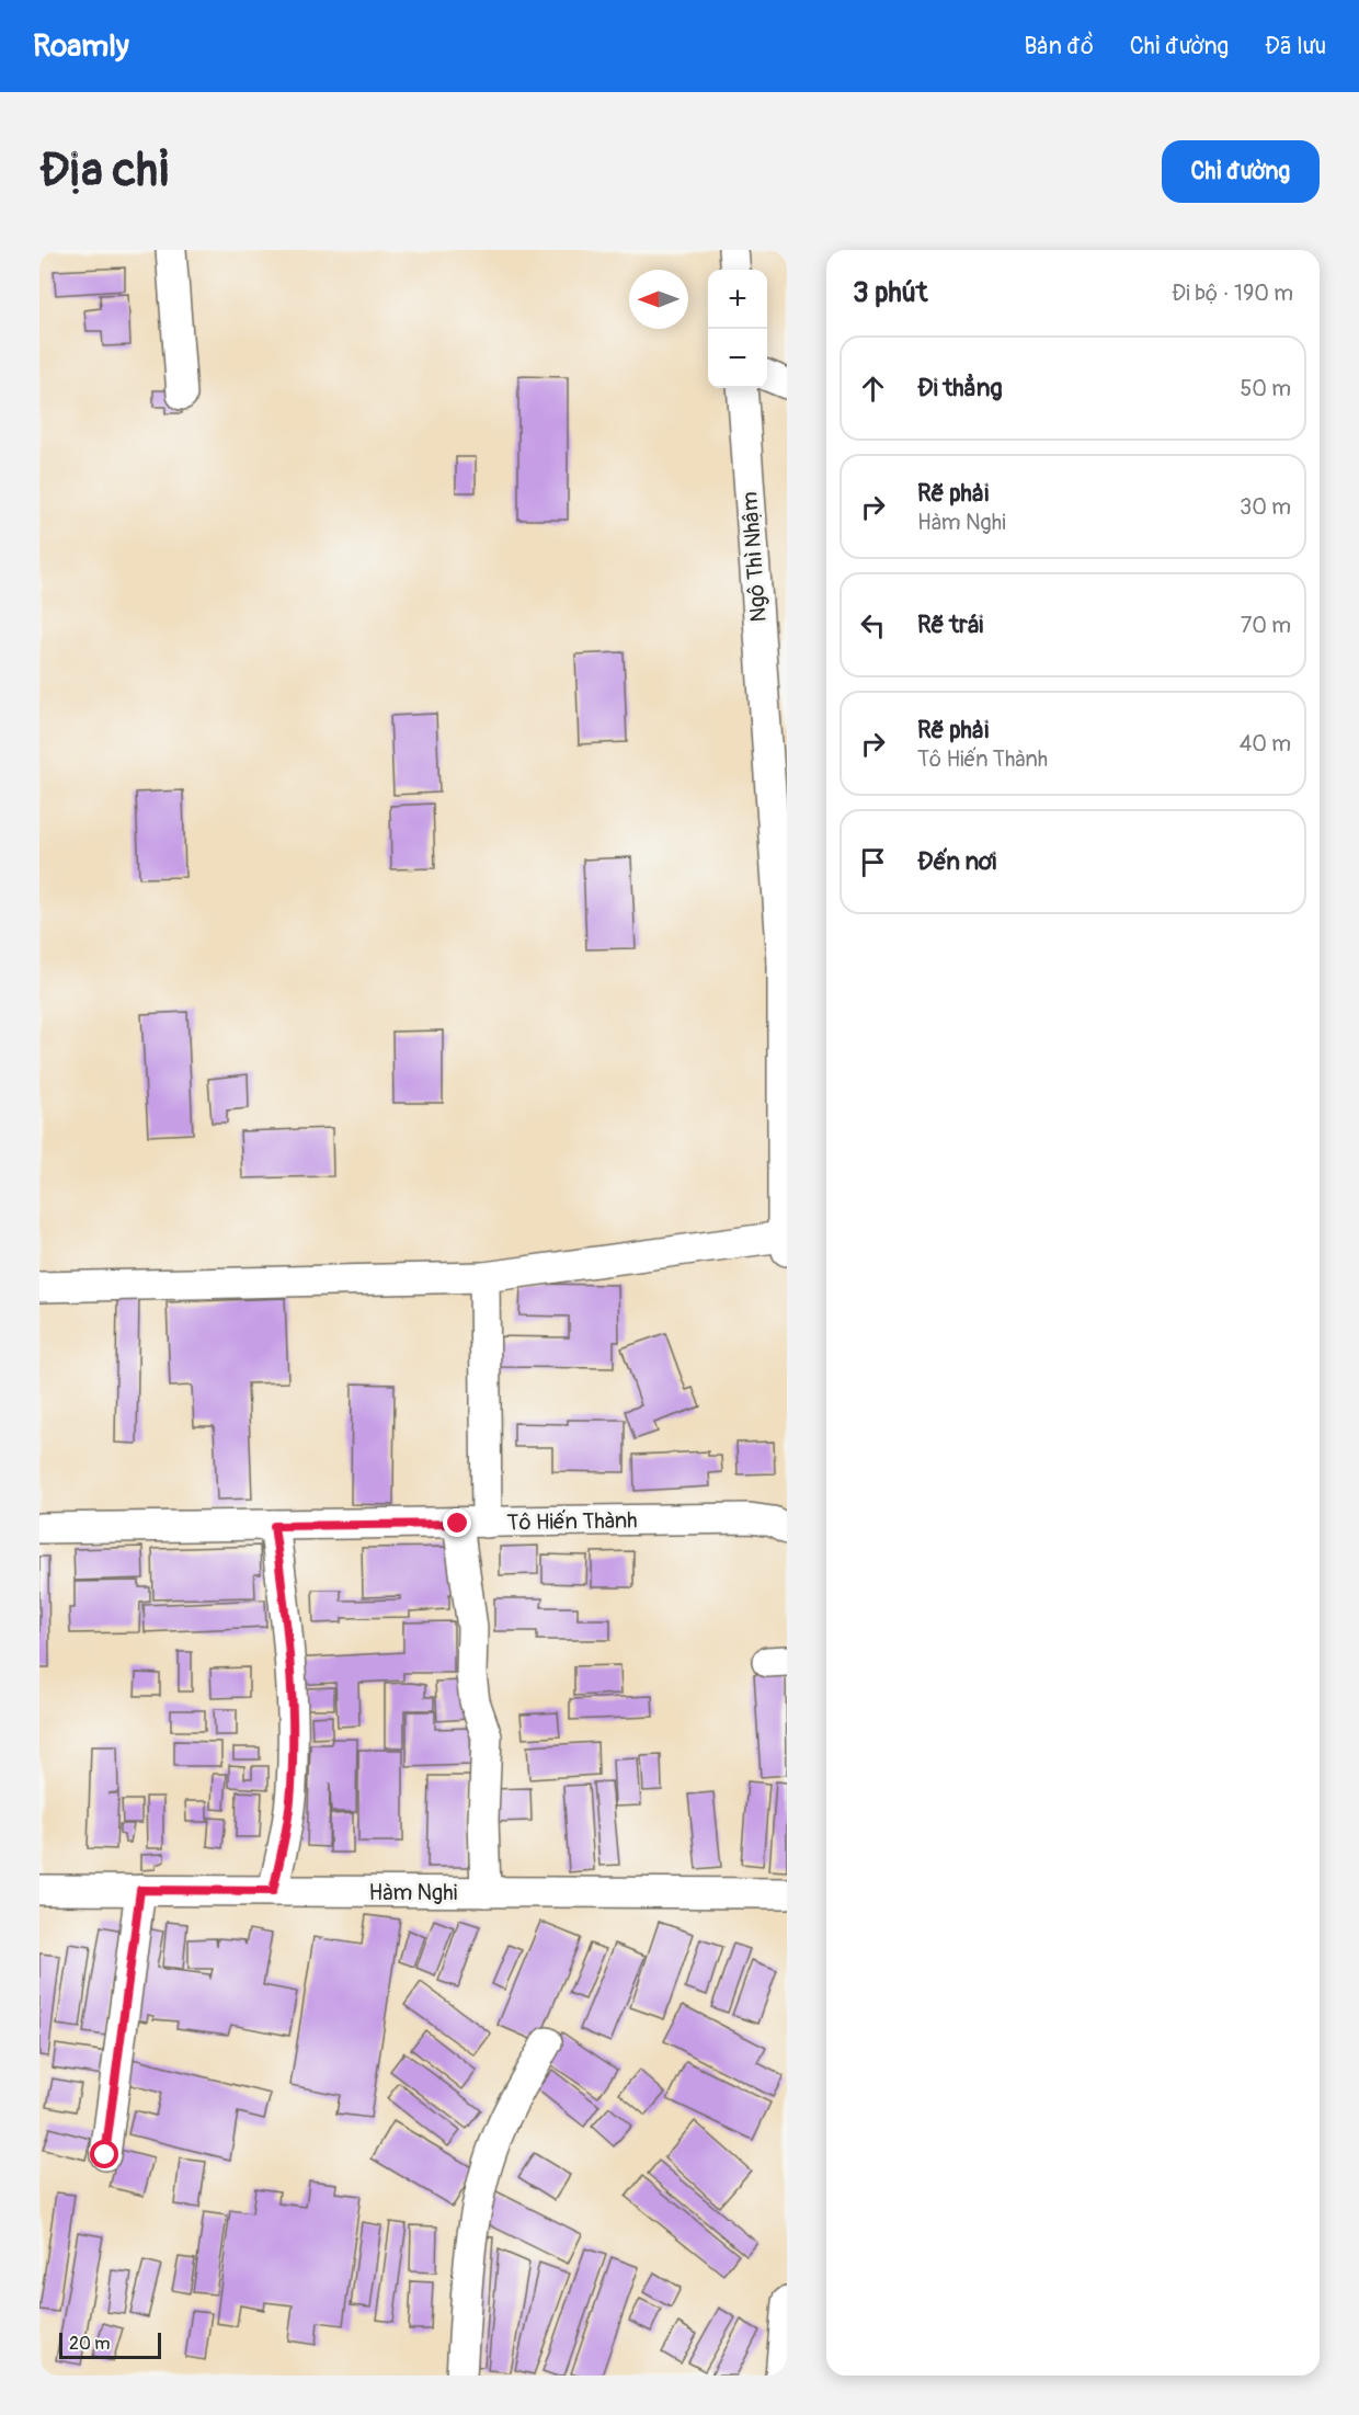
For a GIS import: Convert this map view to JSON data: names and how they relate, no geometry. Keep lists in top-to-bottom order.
{
  "streets": {
    "street": ["Ngô Thì Nhậm", "Tô Hiến Thành", "Hàm Nghi"]
  },
  "scale_bar": "20 m",
  "north": "left",
  "page": {
    "header": "Roamly",
    "nav": ["Bản đồ", "Chỉ đường", "Đã lưu"],
    "buttons": "Chỉ đường",
    "title": "Địa chỉ",
    "heading": ["3 phút", "Đi bộ · 190 m"],
    "map_buttons": ["+", "−"],
    "list": [
      ["Đi thẳng", "50 m"],
      ["Rẽ phải", "Hàm Nghi", "30 m"],
      ["Rẽ trái", "70 m"],
      ["Rẽ phải", "Tô Hiến Thành", "40 m"],
      "Đến nơi"
    ],
    "scale": "20 m"
  }
}
